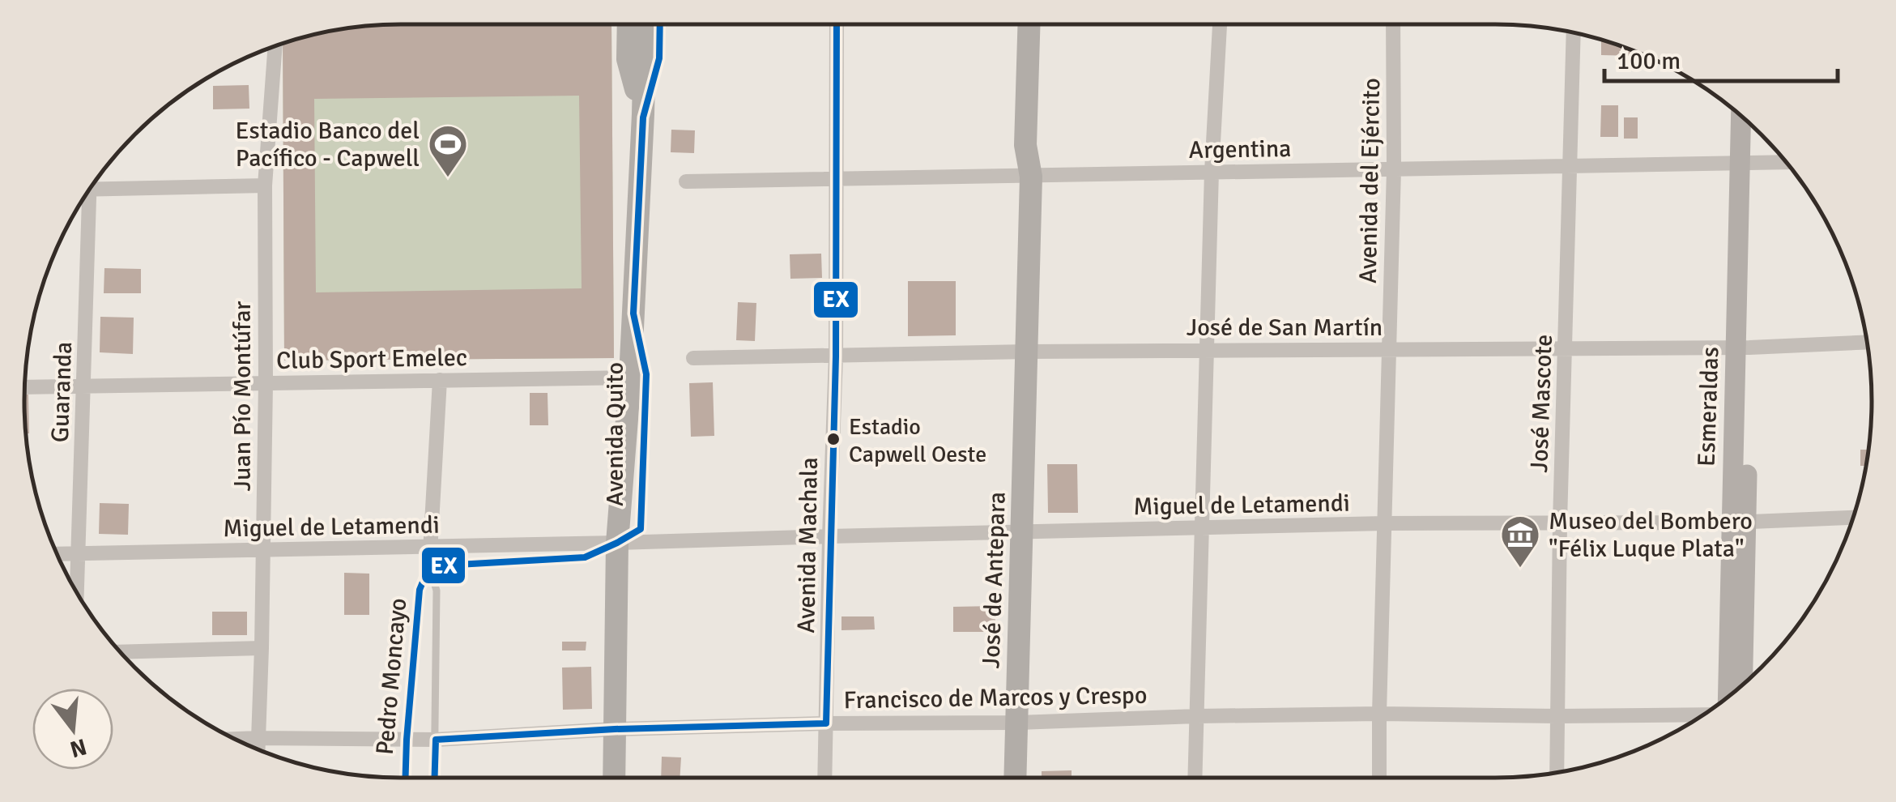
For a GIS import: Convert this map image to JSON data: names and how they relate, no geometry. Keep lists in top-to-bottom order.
{
  "streets": {
    "main road": ["Esmeraldas", "Avenida Quito", "José de Antepara"],
    "street": [
      "Argentina",
      "Avenida del Ejército",
      "José de San Martín",
      "Club Sport Emelec",
      "Guaranda",
      "Juan Pío Montúfar",
      "José Mascote",
      "Miguel de Letamendi",
      "Avenida Machala",
      "Pedro Moncayo",
      "Francisco de Marcos y Crespo"
    ]
  },
  "crossings": [
    ["Argentina", "Avenida del Ejército"],
    ["Argentina", "José Mascote"],
    ["Argentina", "Esmeraldas"],
    ["Argentina", "Avenida Machala"],
    ["Argentina", "José de Antepara"],
    ["Avenida del Ejército", "José de San Martín"],
    ["Avenida del Ejército", "Miguel de Letamendi"],
    ["Avenida del Ejército", "Francisco de Marcos y Crespo"],
    ["José de San Martín", "José Mascote"],
    ["José de San Martín", "Esmeraldas"],
    ["José de San Martín", "Avenida Machala"],
    ["José de San Martín", "José de Antepara"],
    ["Club Sport Emelec", "Guaranda"],
    ["Club Sport Emelec", "Juan Pío Montúfar"],
    ["Club Sport Emelec", "Avenida Quito"],
    ["Club Sport Emelec", "Pedro Moncayo"],
    ["Guaranda", "Miguel de Letamendi"],
    ["Juan Pío Montúfar", "Miguel de Letamendi"],
    ["Juan Pío Montúfar", "Francisco de Marcos y Crespo"],
    ["José Mascote", "Miguel de Letamendi"],
    ["José Mascote", "Francisco de Marcos y Crespo"],
    ["Esmeraldas", "Miguel de Letamendi"],
    ["Avenida Quito", "Miguel de Letamendi"],
    ["Avenida Quito", "Francisco de Marcos y Crespo"],
    ["Miguel de Letamendi", "Avenida Machala"],
    ["Miguel de Letamendi", "José de Antepara"],
    ["Miguel de Letamendi", "Pedro Moncayo"],
    ["Avenida Machala", "Francisco de Marcos y Crespo"],
    ["José de Antepara", "Francisco de Marcos y Crespo"],
    ["Pedro Moncayo", "Francisco de Marcos y Crespo"]
  ],
  "places": {
    "sports": ["Estadio Banco del Pacífico - Capwell"],
    "other": ["Estadio Capwell Oeste"],
    "museum": ["Museo del Bombero \"Félix Luque Plata\""]
  },
  "lines": ["transit line EX"],
  "scale_bar": "100 m",
  "north": "bottom"
}
